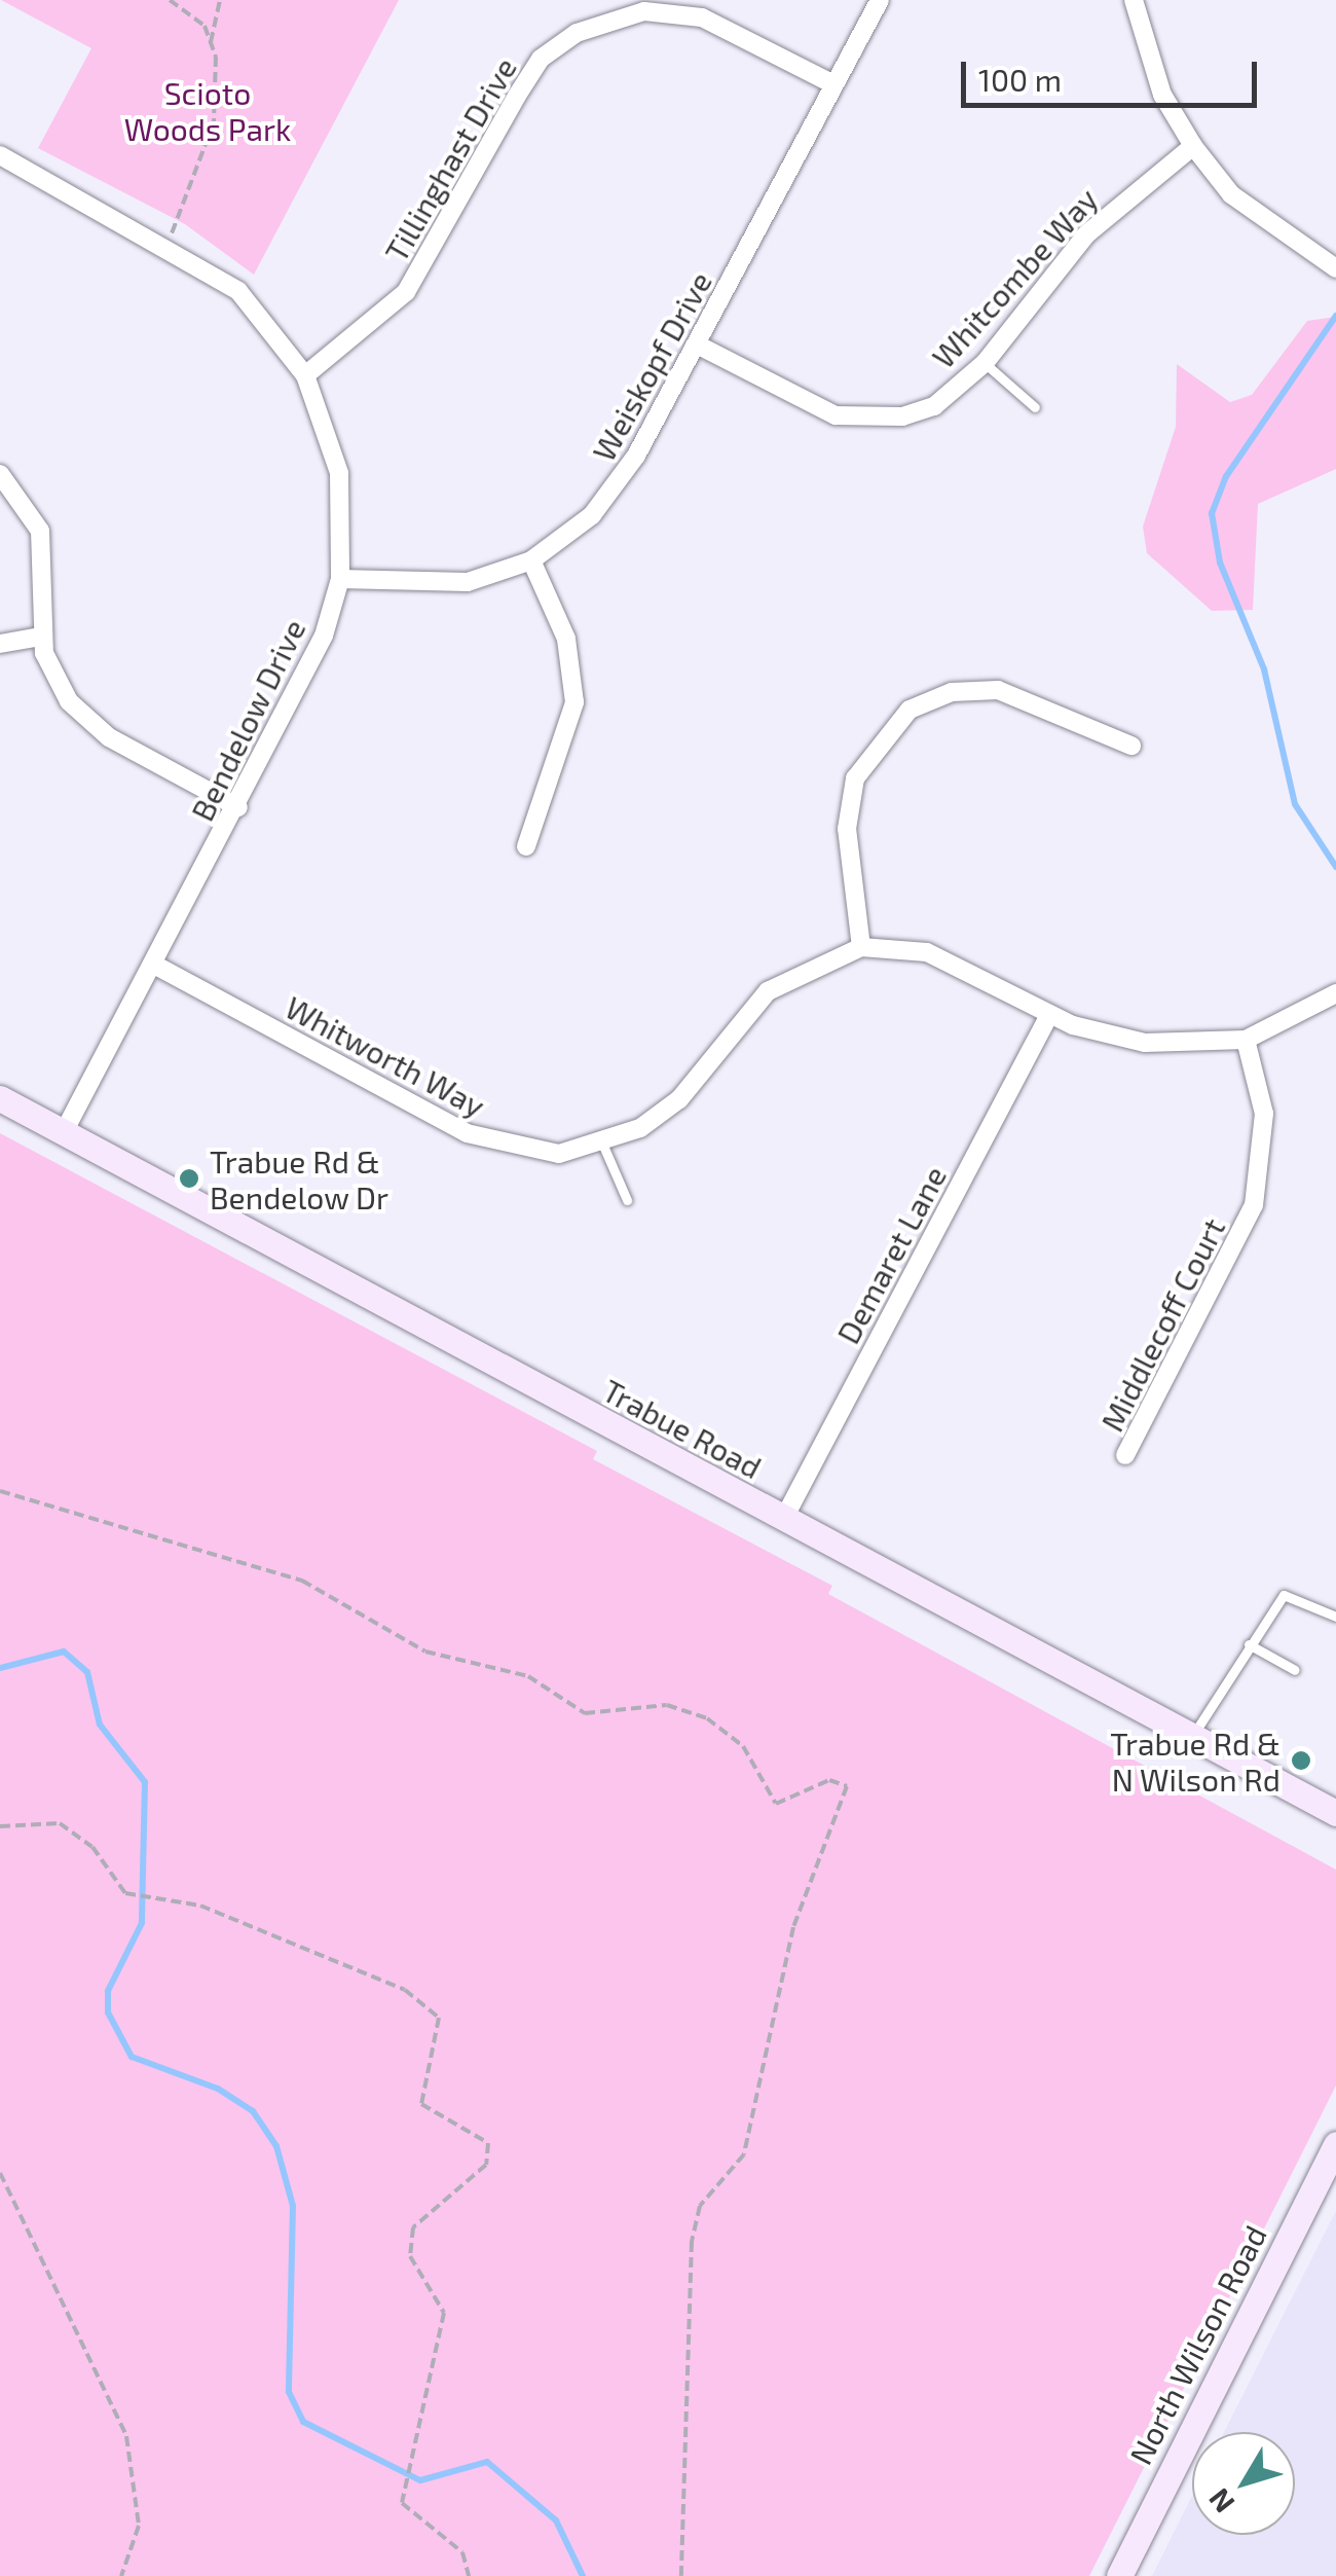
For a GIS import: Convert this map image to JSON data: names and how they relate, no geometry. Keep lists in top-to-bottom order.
{
  "streets": {
    "main road": ["Trabue Road", "North Wilson Road"],
    "street": [
      "Tillinghast Drive",
      "Whitcombe Way",
      "Weiskopf Drive",
      "Bendelow Drive",
      "Whitworth Way",
      "Demaret Lane",
      "Middlecoff Court"
    ]
  },
  "crossings": [
    ["Tillinghast Drive", "Weiskopf Drive"],
    ["Tillinghast Drive", "Bendelow Drive"],
    ["Whitcombe Way", "Weiskopf Drive"],
    ["Weiskopf Drive", "Bendelow Drive"],
    ["Bendelow Drive", "Whitworth Way"],
    ["Bendelow Drive", "Trabue Road"],
    ["Demaret Lane", "Trabue Road"]
  ],
  "parks": ["Scioto Woods Park"],
  "places": ["Trabue Rd & Bendelow Dr", "Trabue Rd & N Wilson Rd"],
  "scale_bar": "100 m",
  "north": "bottom left"
}
